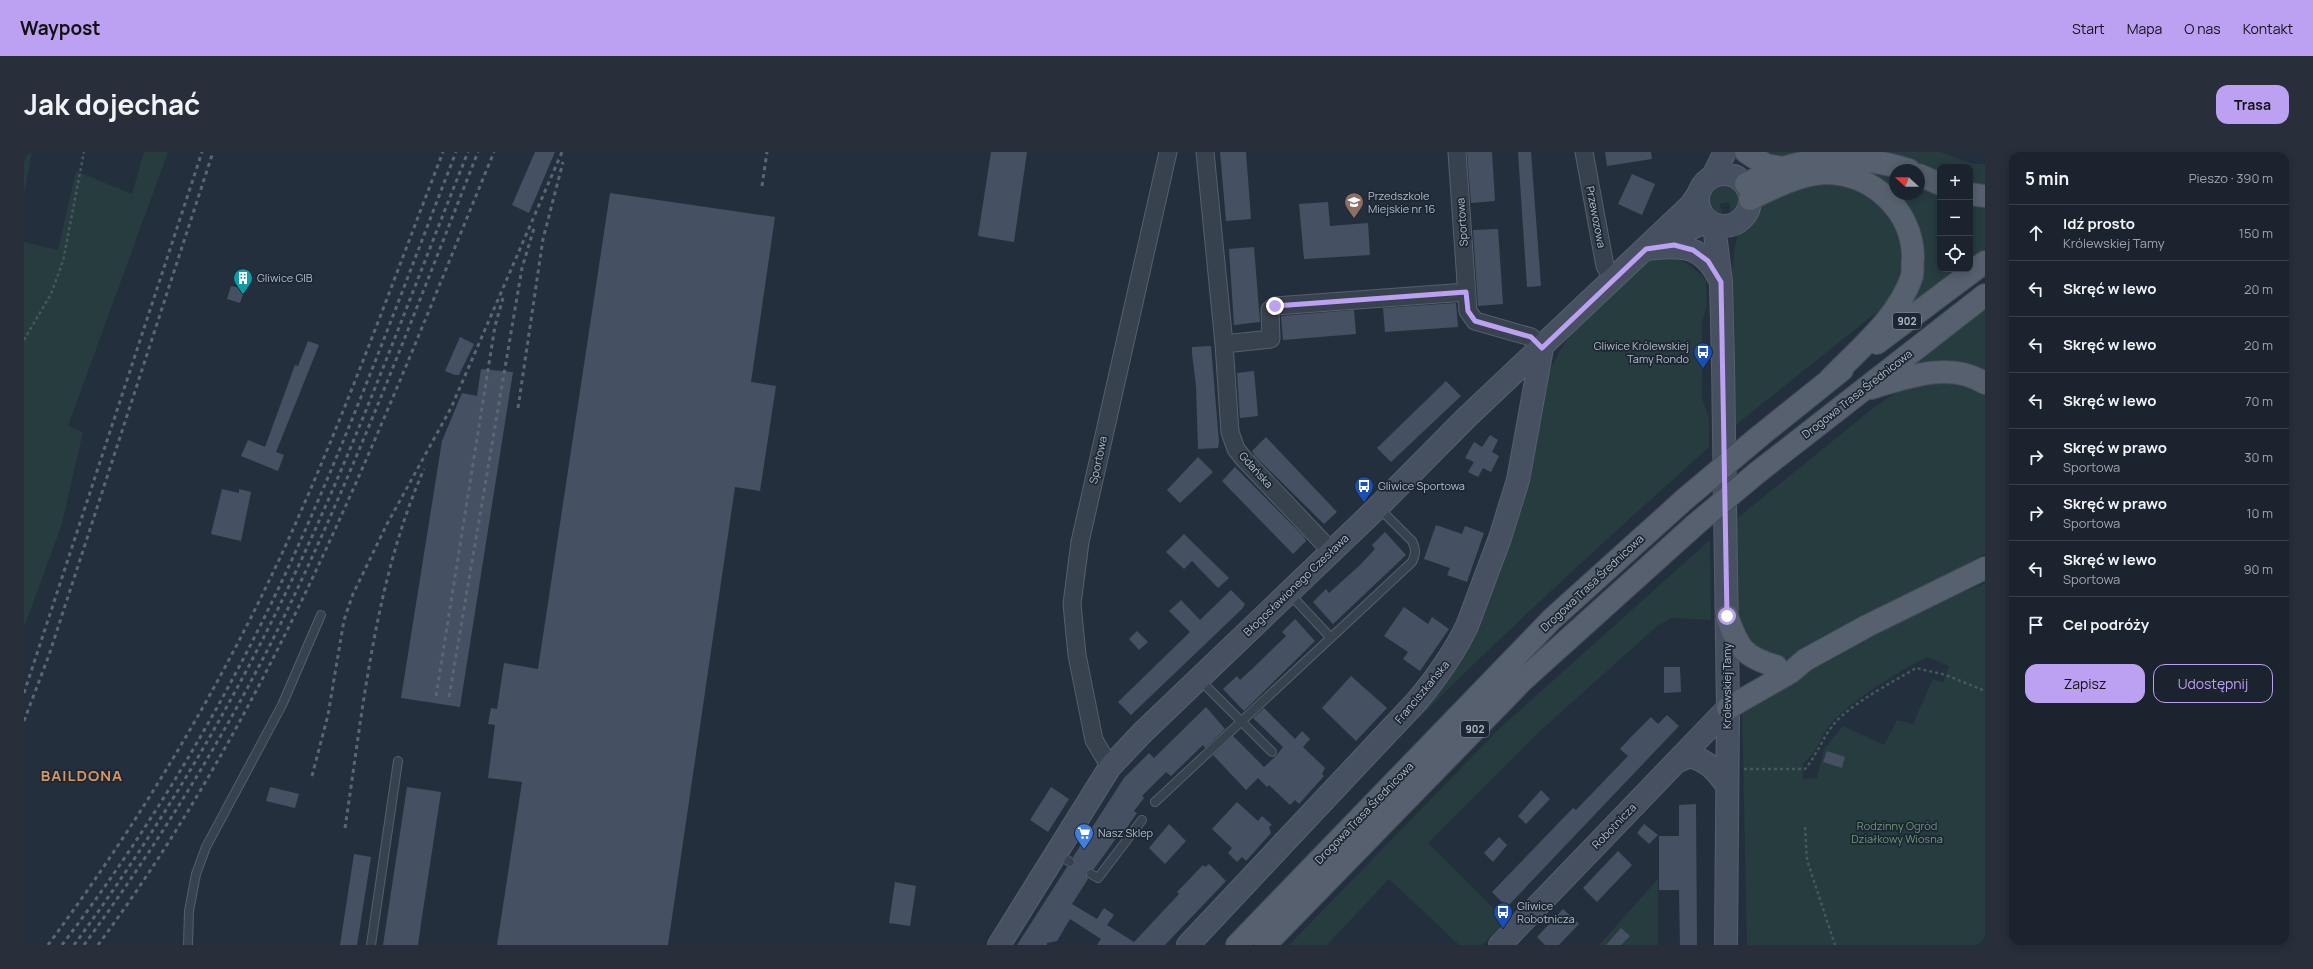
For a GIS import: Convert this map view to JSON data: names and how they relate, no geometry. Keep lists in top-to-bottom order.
{
  "streets": {
    "main road": ["902", "Drogowa Trasa Średnicowa"],
    "street": [
      "Przewozowa",
      "Sportowa",
      "Gdańska",
      "Błogosławionego Czesława",
      "Królewskiej Tamy",
      "Franciszkańska",
      "Robotnicza"
    ]
  },
  "crossings": [
    ["Przewozowa", "Błogosławionego Czesława"],
    ["Sportowa", "Błogosławionego Czesława"],
    ["Sportowa", "Franciszkańska"],
    ["Gdańska", "Błogosławionego Czesława"],
    ["Błogosławionego Czesława", "Królewskiej Tamy"],
    ["Błogosławionego Czesława", "Franciszkańska"],
    ["Królewskiej Tamy", "Robotnicza"]
  ],
  "districts": ["BAILDONA"],
  "parks": ["Rodzinny Ogród Działkowy Wiosna"],
  "places": {
    "school or university": ["Przedszkole Miejskie nr 16"],
    "building": ["Gliwice GlB"],
    "bus stop": ["Gliwice Królewskiej Tamy Rondo", "Gliwice Sportowa", "Gliwice Robotnicza"],
    "supermarket": ["Nasz Sklep"]
  },
  "north": "left",
  "page": {
    "header": "Waypost",
    "nav": [
      "Start",
      "Mapa",
      "O nas",
      "Kontakt"
    ],
    "title": "Jak dojechać",
    "buttons": [
      "Trasa",
      ["Zapisz", "Udostępnij"]
    ],
    "heading": ["5 min", "Pieszo · 390 m"],
    "map_buttons": ["+", "−"],
    "list": [
      ["Idź prosto", "Królewskiej Tamy", "150 m"],
      ["Skręć w lewo", "20 m"],
      ["Skręć w lewo", "20 m"],
      ["Skręć w lewo", "70 m"],
      ["Skręć w prawo", "Sportowa", "30 m"],
      ["Skręć w prawo", "Sportowa", "10 m"],
      ["Skręć w lewo", "Sportowa", "90 m"],
      "Cel podróży"
    ]
  }
}
